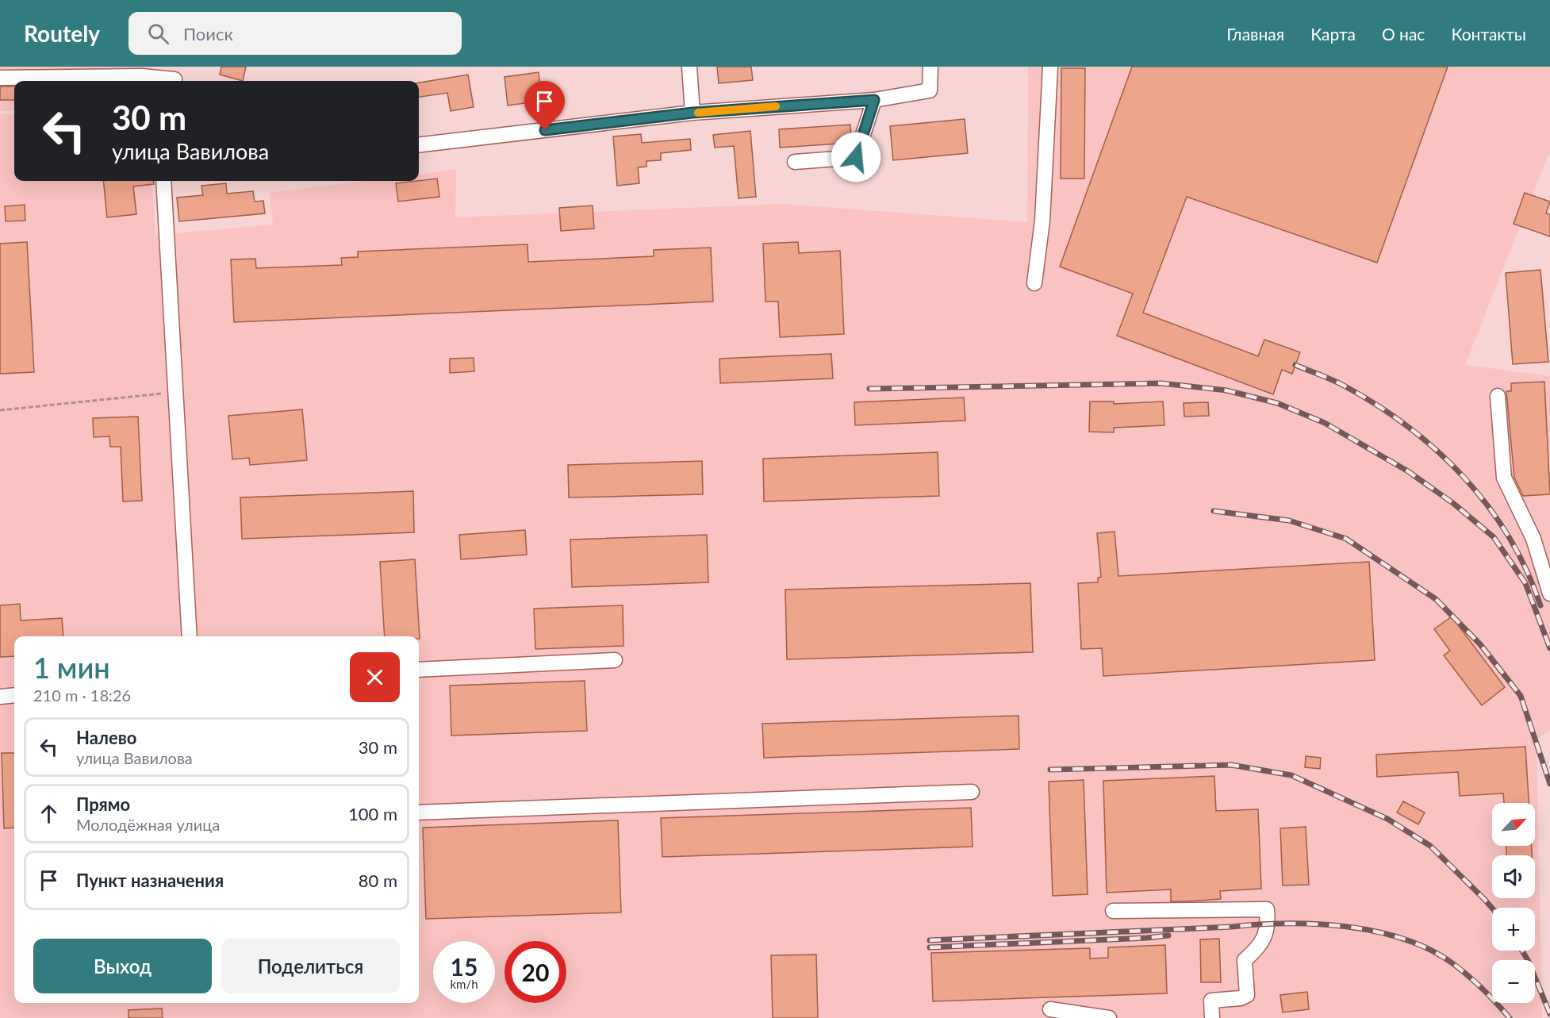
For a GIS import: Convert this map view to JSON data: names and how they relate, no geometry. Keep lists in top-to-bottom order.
{
  "north": "top right",
  "page": {
    "header": "Routely",
    "search": "Поиск",
    "nav": [
      "Главная",
      "Карта",
      "О нас",
      "Контакты"
    ],
    "turn": ["30 m", "улица Вавилова"],
    "heading": ["1 мин", "210 m · 18:26"],
    "list": [
      {
        "name": "Налево",
        "note": "улица Вавилова",
        "value": "30 m"
      },
      {
        "name": "Прямо",
        "note": "Молодёжная улица",
        "value": "100 m"
      },
      {
        "name": "Пункт назначения",
        "value": "80 m"
      }
    ],
    "map_buttons": ["+", "−"],
    "buttons": ["Выход", "Поделиться"],
    "speed": "15 km/h",
    "limit": "20"
  }
}
